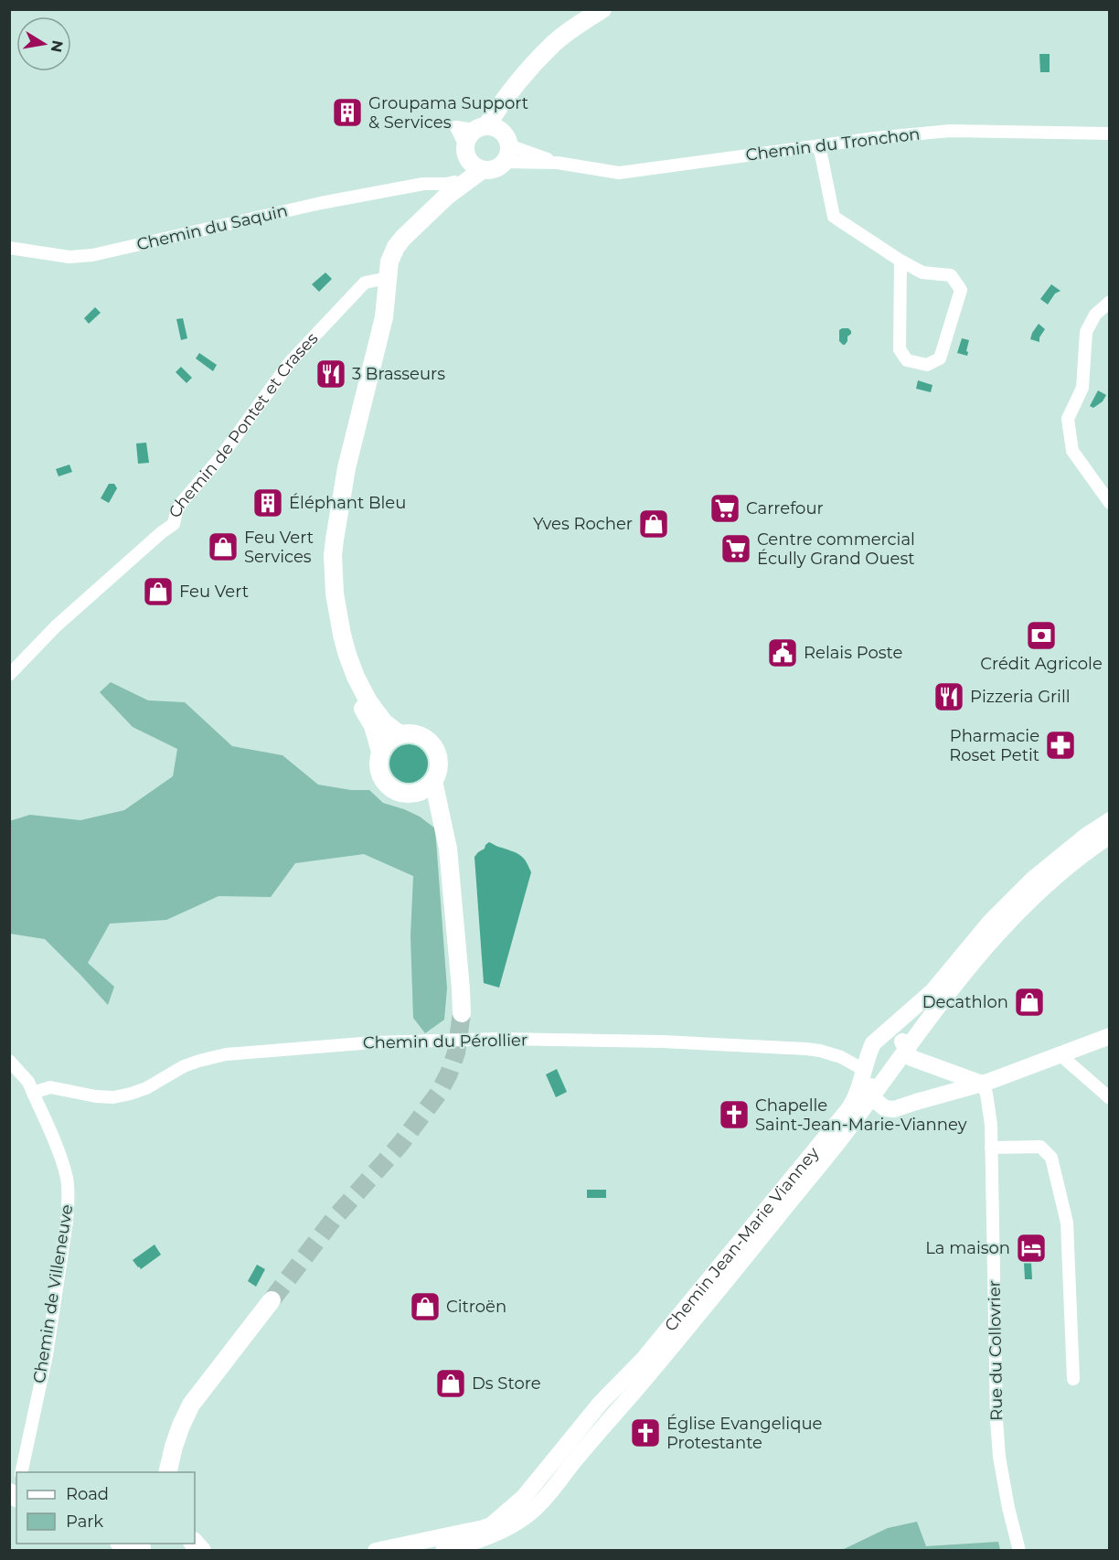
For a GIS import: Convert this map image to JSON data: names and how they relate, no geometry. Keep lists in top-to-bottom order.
{
  "streets": {
    "street": [
      "Chemin du Tronchon",
      "Chemin du Saquin",
      "Chemin de Pontet et Crases",
      "Chemin du Pérollier",
      "Chemin Jean-Marie Vianney",
      "Chemin de Villeneuve",
      "Rue du Collovrier"
    ]
  },
  "crossings": [
    ["Chemin du Pérollier", "Chemin Jean-Marie Vianney"],
    ["Chemin du Pérollier", "Chemin de Villeneuve"]
  ],
  "places": {
    "building": ["Groupama Support & Services", "Éléphant Bleu"],
    "restaurant": ["3 Brasseurs", "Pizzeria Grill"],
    "supermarket": ["Carrefour", "Centre commercial Écully Grand Ouest"],
    "shop": [
      "Yves Rocher",
      "Feu Vert Services",
      "Feu Vert",
      "Decathlon",
      "Citroën",
      "Ds Store"
    ],
    "bank": ["Crédit Agricole"],
    "public building": ["Relais Poste"],
    "pharmacy": ["Pharmacie Roset Petit"],
    "church": ["Chapelle Saint-Jean-Marie-Vianney", "Église Evangelique Protestante"],
    "hotel": ["La maison"]
  },
  "legend": ["Road", "Park"],
  "north": "right"
}
